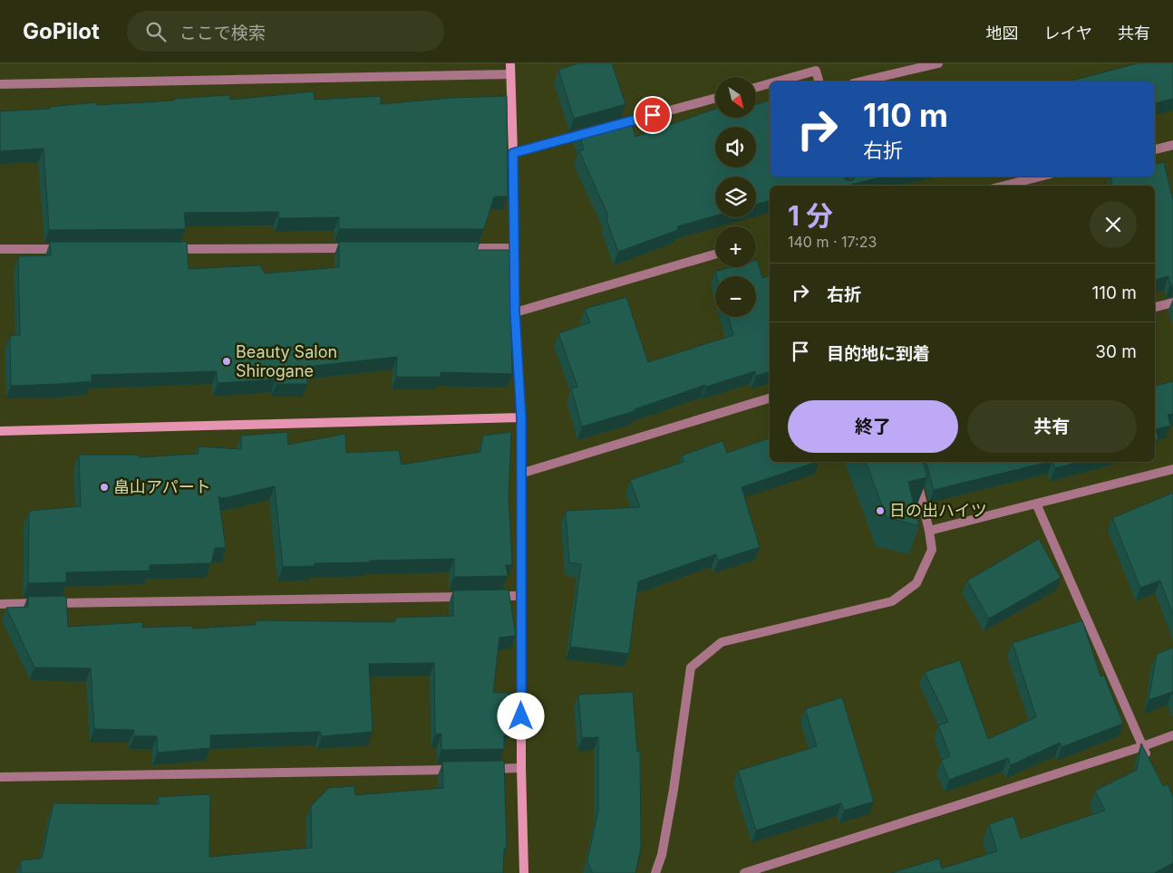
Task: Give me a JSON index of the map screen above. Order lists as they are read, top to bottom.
{
  "places": ["Beauty Salon Shirogane", "畠山アパート", "日の出ハイツ"],
  "north": "bottom right",
  "page": {
    "header": "GoPilot",
    "search": "ここで検索",
    "nav": ["地図", "レイヤ", "共有"],
    "map_buttons": ["+", "−"],
    "turn": ["110 m", "右折"],
    "heading": ["1 分", "140 m · 17:23"],
    "list": [
      {
        "name": "右折",
        "value": "110 m"
      },
      {
        "name": "目的地に到着",
        "value": "30 m"
      }
    ],
    "buttons": ["終了", "共有"]
  }
}
